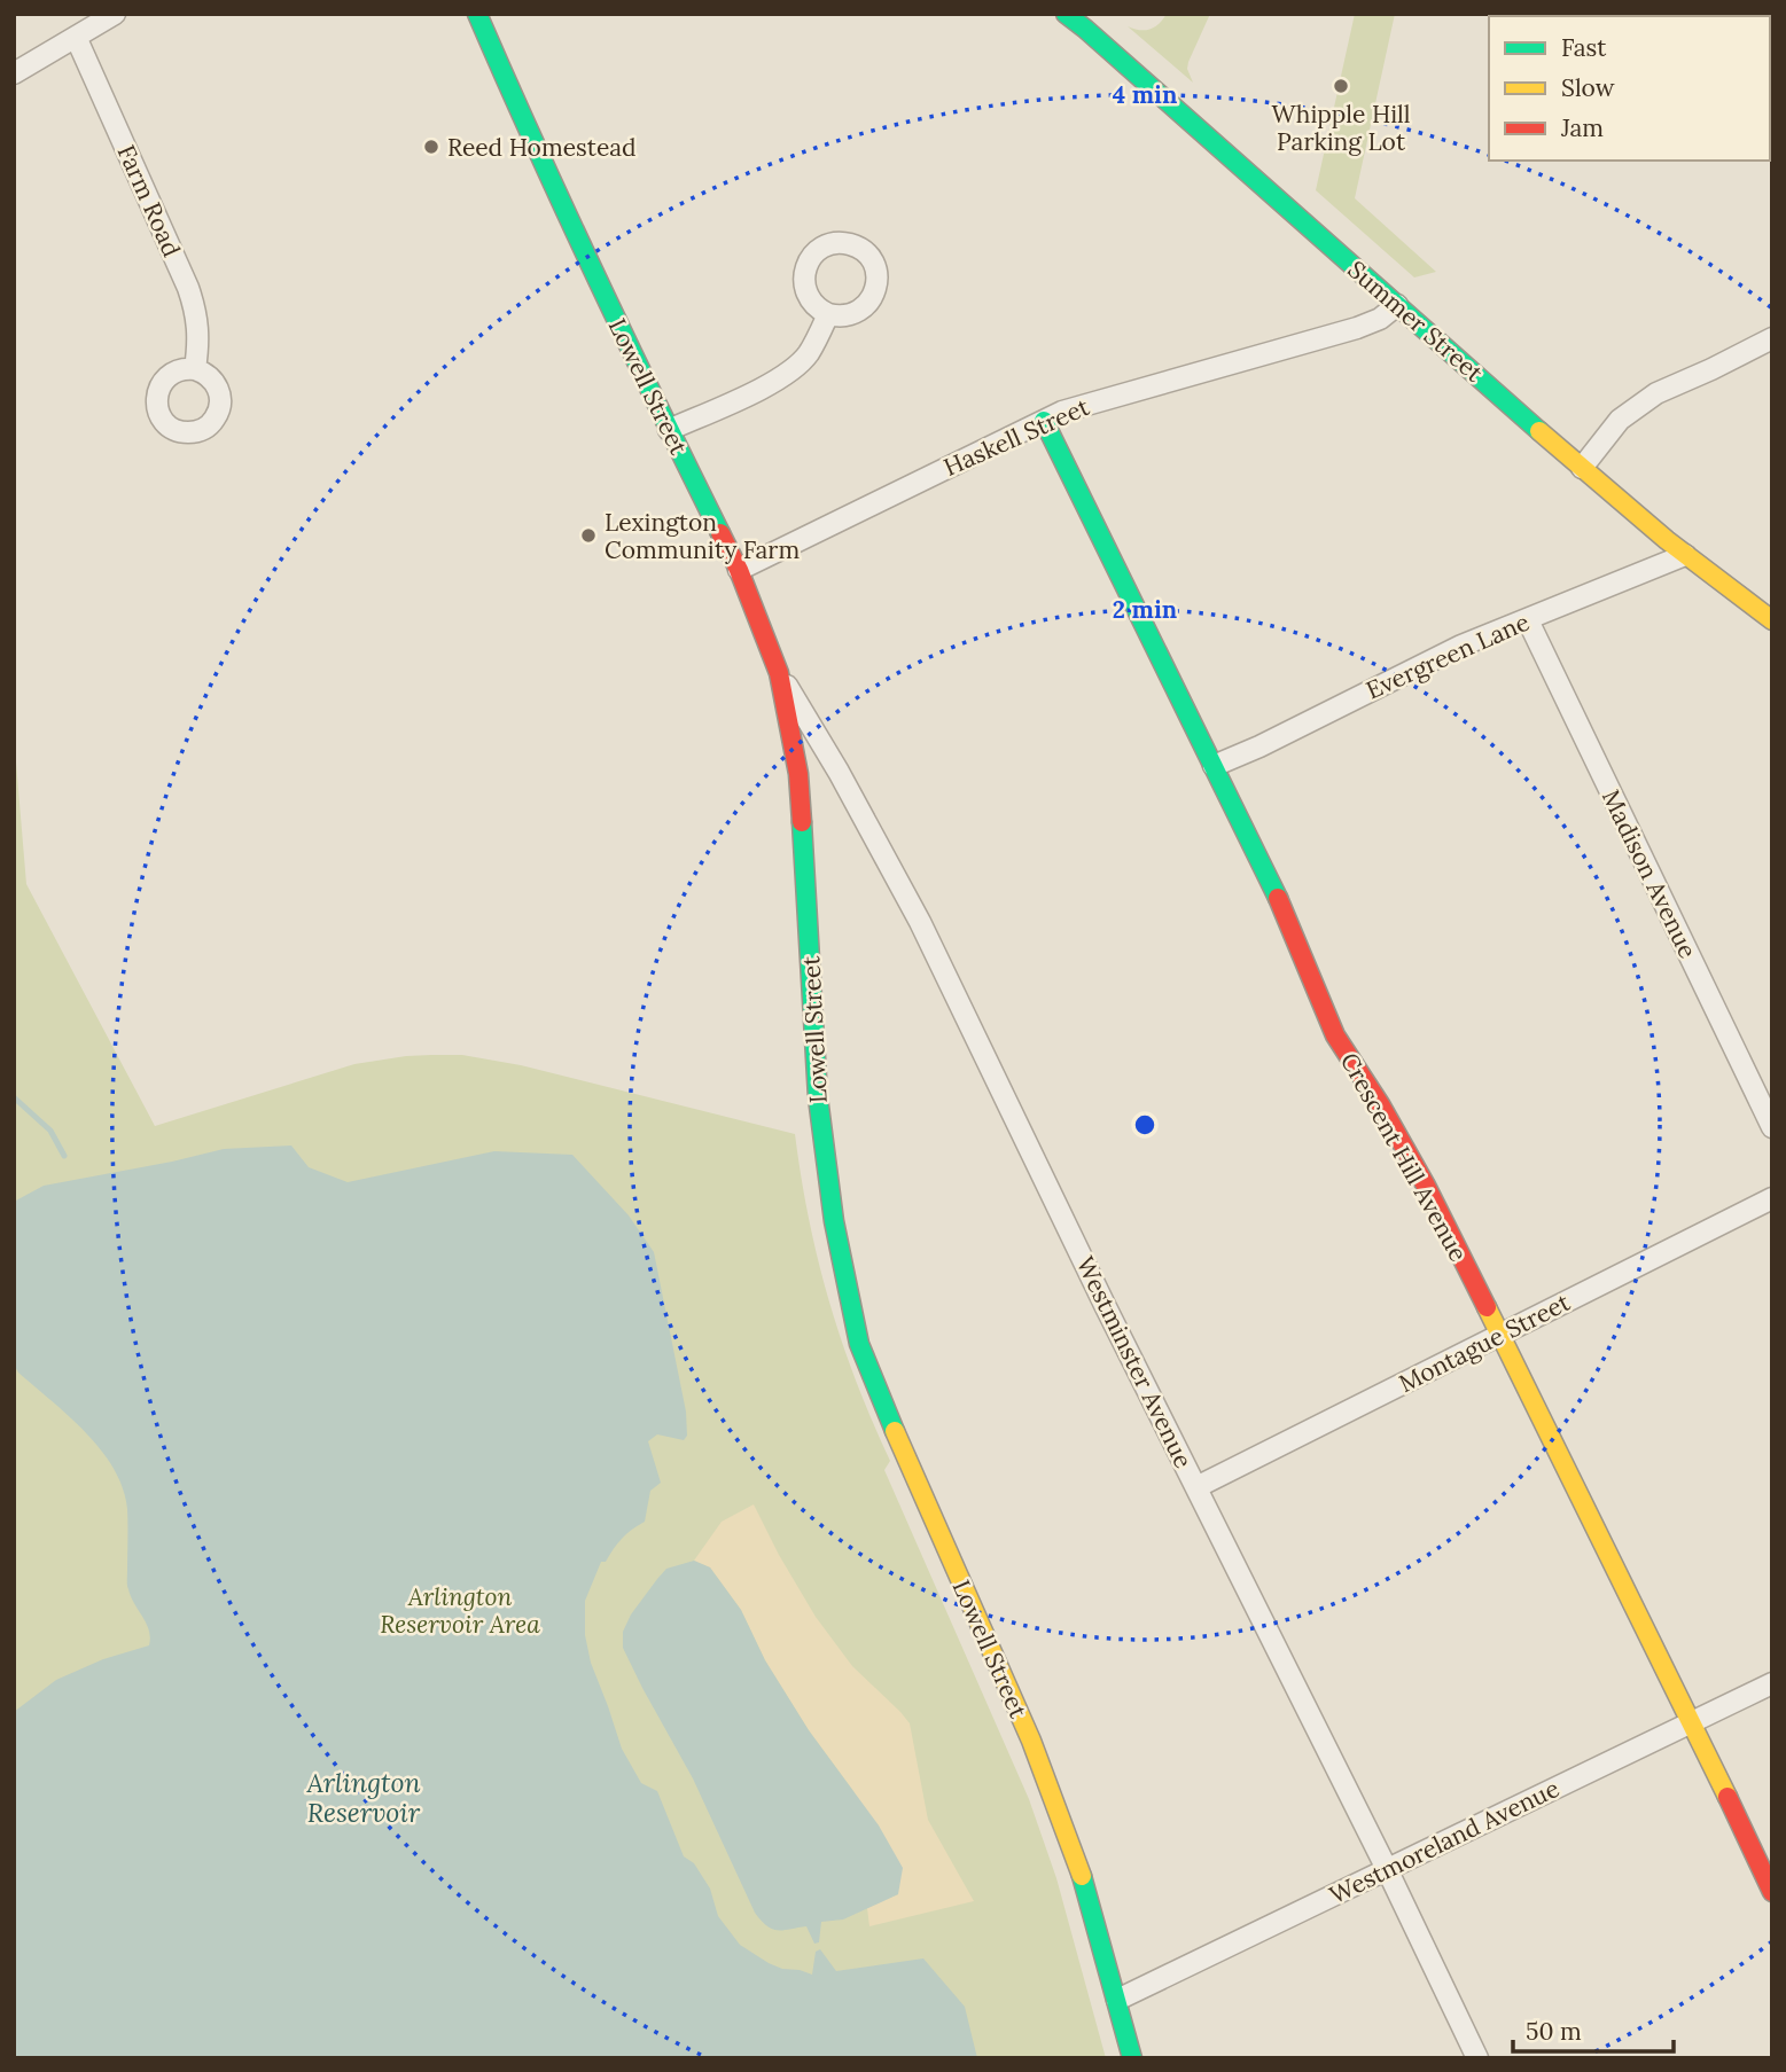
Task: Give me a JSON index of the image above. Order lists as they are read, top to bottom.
{
  "streets": {
    "main road": ["Summer Street", "Lowell Street", "Crescent Hill Avenue"],
    "street": [
      "Farm Road",
      "Haskell Street",
      "Evergreen Lane",
      "Madison Avenue",
      "Montague Street",
      "Westminster Avenue",
      "Westmoreland Avenue"
    ]
  },
  "crossings": [
    ["Summer Street", "Haskell Street"],
    ["Summer Street", "Evergreen Lane"],
    ["Lowell Street", "Haskell Street"],
    ["Lowell Street", "Westminster Avenue"],
    ["Lowell Street", "Westmoreland Avenue"],
    ["Haskell Street", "Crescent Hill Avenue"],
    ["Evergreen Lane", "Madison Avenue"],
    ["Evergreen Lane", "Crescent Hill Avenue"],
    ["Crescent Hill Avenue", "Montague Street"],
    ["Crescent Hill Avenue", "Westmoreland Avenue"],
    ["Montague Street", "Westminster Avenue"],
    ["Westminster Avenue", "Westmoreland Avenue"]
  ],
  "water": ["Arlington Reservoir"],
  "parks": ["Arlington Reservoir Area"],
  "places": ["Whipple Hill Parking Lot", "Reed Homestead", "Lexington Community Farm"],
  "legend": ["Fast", "Slow", "Jam"],
  "scale_bar": "50 m",
  "rings": ["4 min", "2 min"]
}
